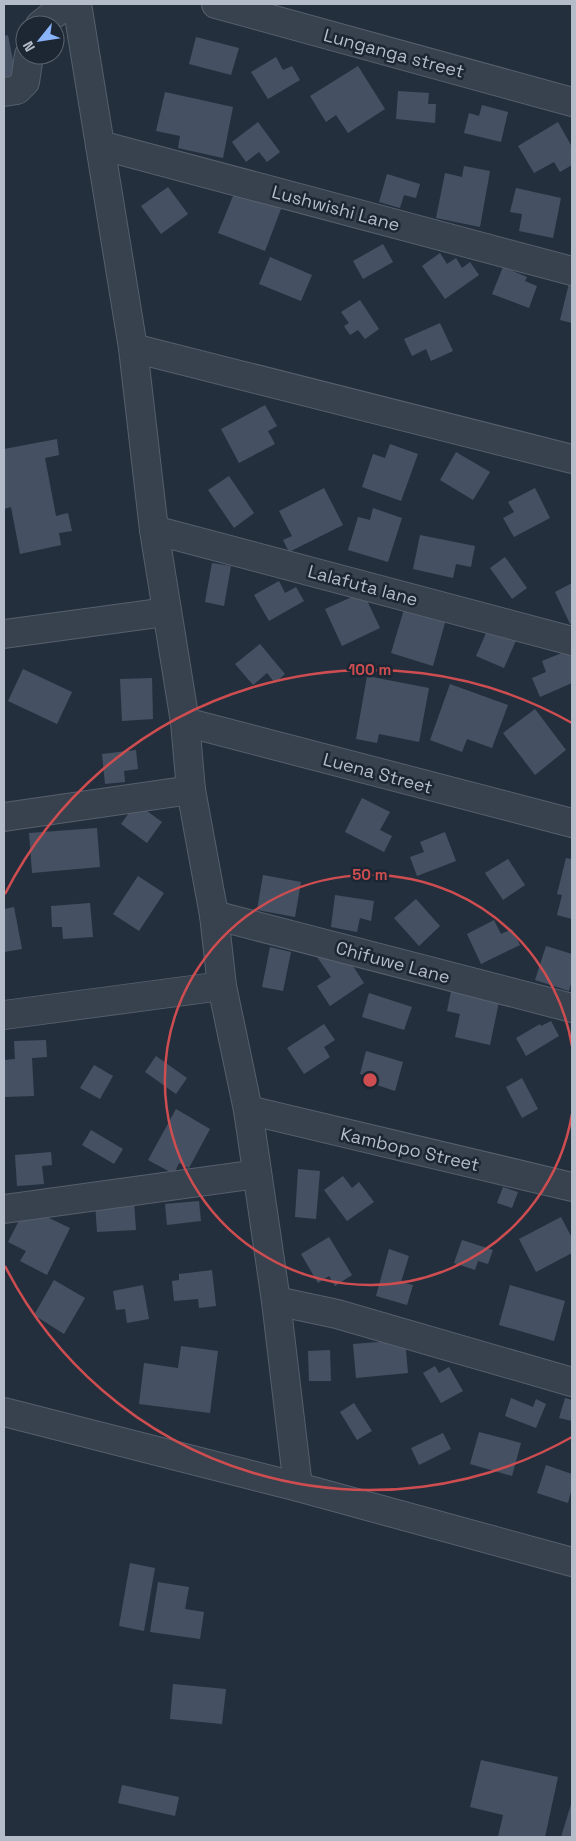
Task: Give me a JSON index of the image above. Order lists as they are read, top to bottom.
{
  "streets": {
    "street": [
      "Lunganga street",
      "Lushwishi Lane",
      "Lalafuta lane",
      "Luena Street",
      "Chifuwe Lane",
      "Kambopo Street"
    ]
  },
  "north": "bottom left",
  "rings": ["100 m", "50 m"]
}
